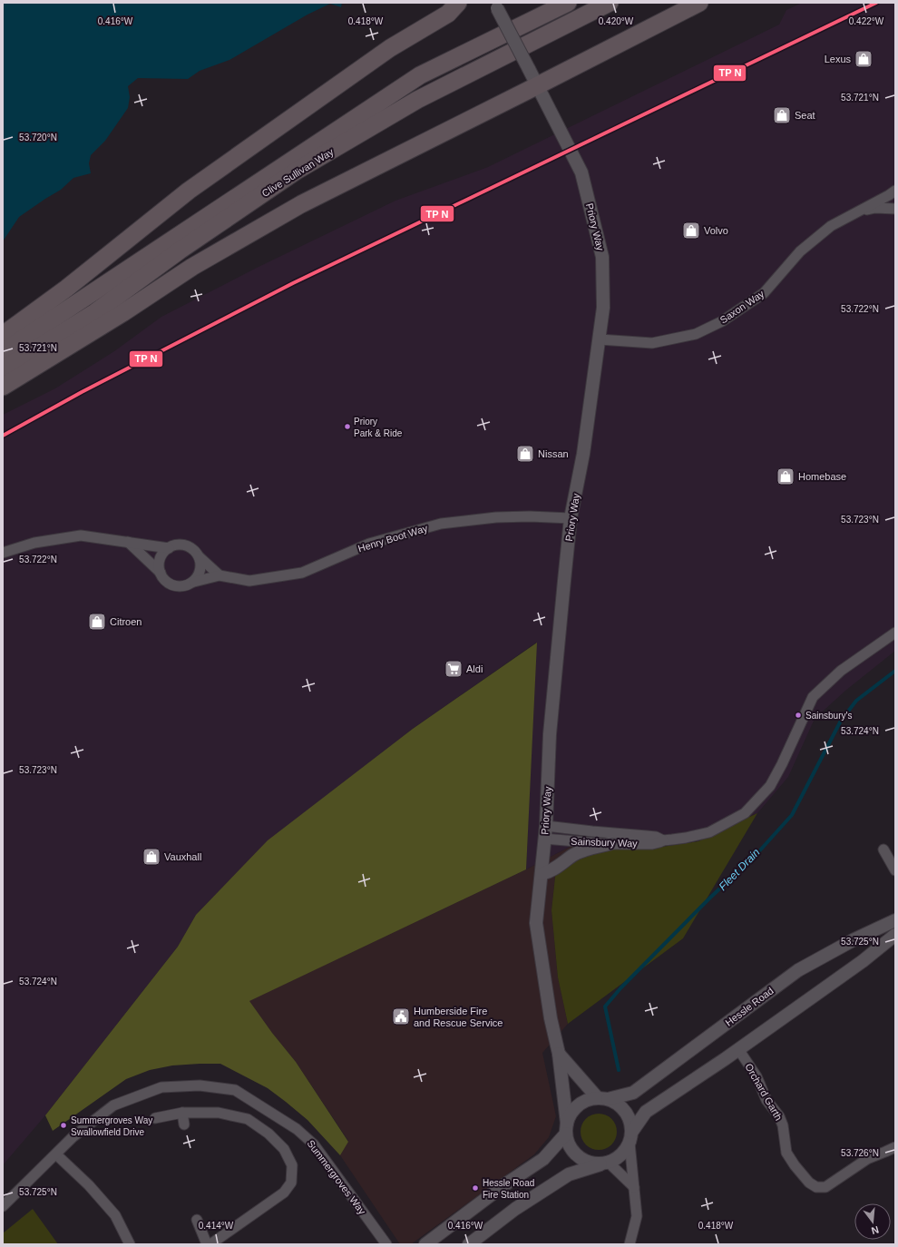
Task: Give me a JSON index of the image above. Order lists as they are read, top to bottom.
{
  "streets": {
    "highway": ["Clive Sullivan Way"],
    "street": [
      "Priory Way",
      "Saxon Way",
      "Henry Boot Way",
      "Sainsbury Way",
      "Hessle Road",
      "Orchard Garth",
      "Summergroves Way"
    ]
  },
  "crossings": [
    ["Priory Way", "Saxon Way"],
    ["Priory Way", "Henry Boot Way"],
    ["Priory Way", "Sainsbury Way"],
    ["Priory Way", "Hessle Road"]
  ],
  "water": ["Fleet Drain"],
  "places": {
    "shop": [
      "Lexus",
      "Seat",
      "Volvo",
      "Nissan",
      "Homebase",
      "Citroen",
      "Vauxhall"
    ],
    "other": [
      "Priory Park & Ride",
      "Sainsbury's",
      "Summergroves Way Swallowfield Drive",
      "Hessle Road Fire Station"
    ],
    "supermarket": ["Aldi"],
    "public building": ["Humberside Fire and Rescue Service"]
  },
  "north": "bottom",
  "coordinates": [
    "0.416°W",
    "0.418°W",
    "0.420°W",
    "0.422°W",
    "53.721°N",
    "53.720°N",
    "53.722°N",
    "53.723°N",
    "53.724°N",
    "53.725°N",
    "53.726°N",
    "0.414°W"
  ]
}
